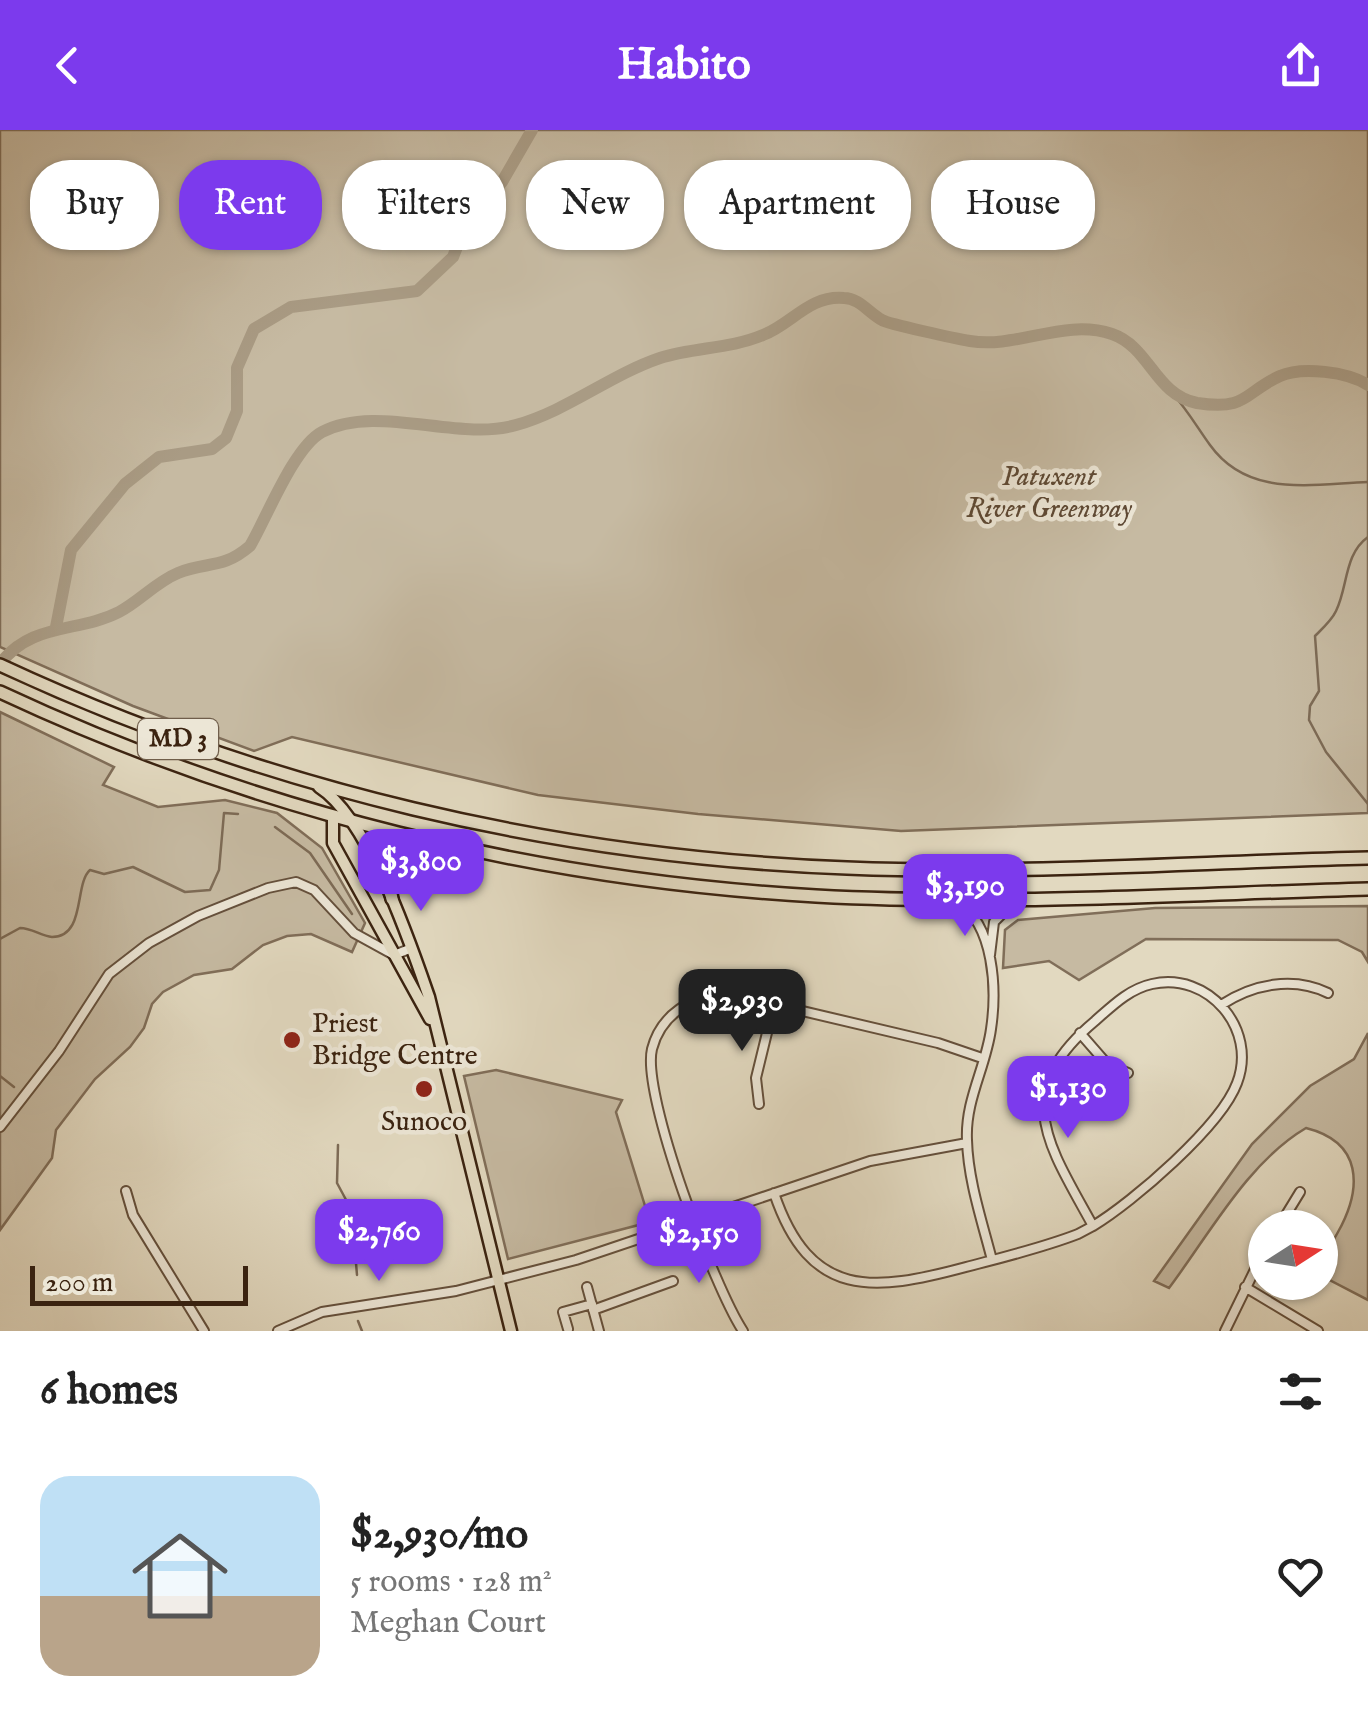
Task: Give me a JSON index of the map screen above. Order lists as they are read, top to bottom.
{
  "streets": {
    "highway": ["MD 3"]
  },
  "parks": ["Patuxent River Greenway"],
  "places": ["Priest Bridge Centre", "Sunoco"],
  "scale_bar": "200 m",
  "north": "right",
  "page": {
    "header": "Habito",
    "chip": [
      "Buy",
      "Rent",
      "Filters",
      "New",
      "Apartment",
      "House"
    ],
    "price": [
      "$3,800",
      "$3,190",
      "$2,930",
      "$1,130",
      "$2,760",
      "$2,150"
    ],
    "scale": "200 m",
    "heading": "6 homes",
    "list": [
      {
        "name": "$2,930/mo",
        "note": "5 rooms · 128 m² · Meghan Court"
      }
    ]
  }
}
